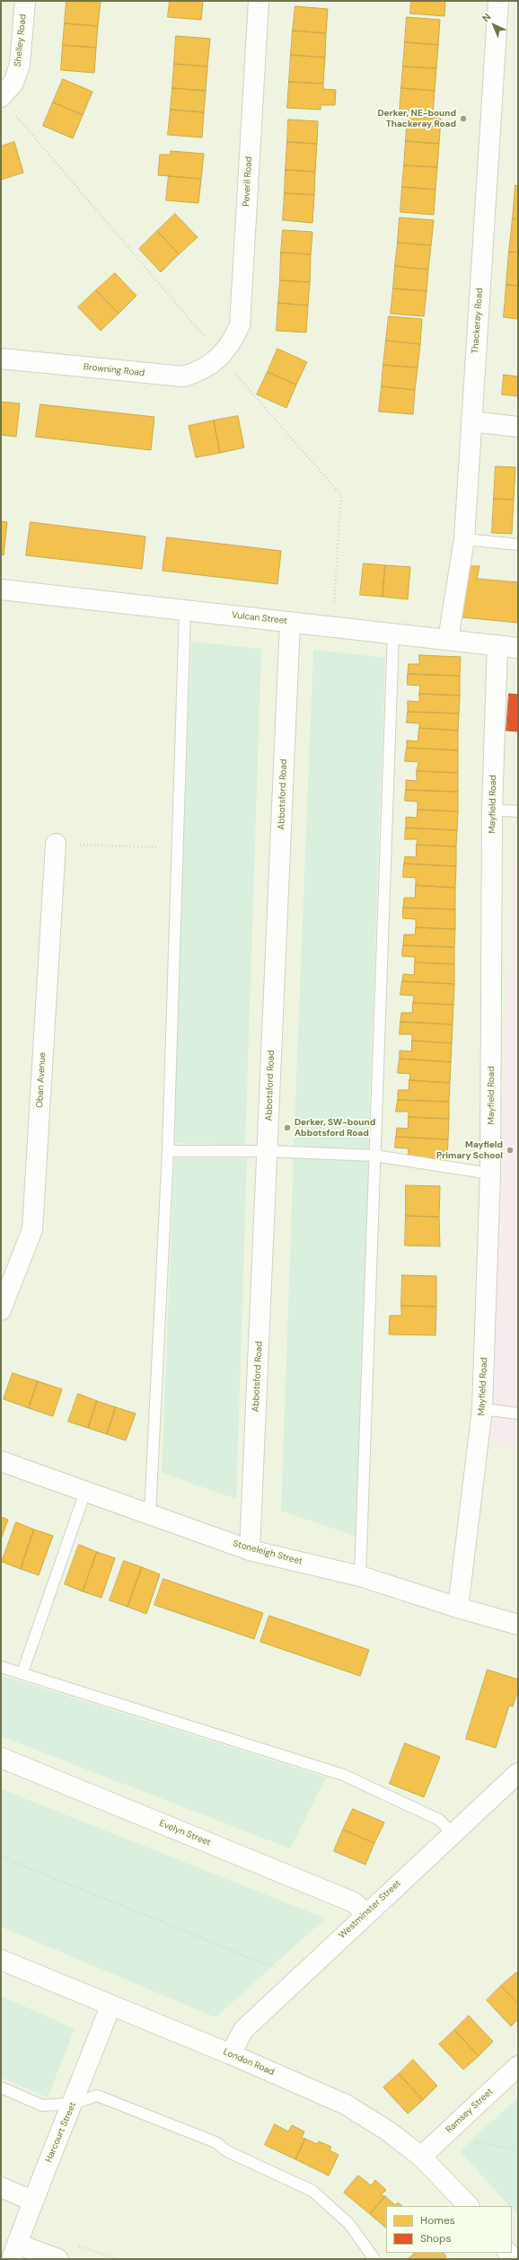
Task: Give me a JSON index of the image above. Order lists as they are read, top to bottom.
{
  "streets": {
    "street": [
      "Shelley Road",
      "Peveril Road",
      "Thackeray Road",
      "Browning Road",
      "Vulcan Street",
      "Abbotsford Road",
      "Mayfield Road",
      "Oban Avenue",
      "Stoneleigh Street",
      "Evelyn Street",
      "Westminster Street",
      "London Road",
      "Ramsey Street",
      "Harcourt Street"
    ]
  },
  "crossings": [
    ["Peveril Road", "Browning Road"],
    ["Thackeray Road", "Vulcan Street"],
    ["Vulcan Street", "Abbotsford Road"],
    ["Vulcan Street", "Mayfield Road"],
    ["Abbotsford Road", "Stoneleigh Street"],
    ["Mayfield Road", "Stoneleigh Street"],
    ["Evelyn Street", "Westminster Street"],
    ["Westminster Street", "London Road"],
    ["London Road", "Ramsey Street"],
    ["London Road", "Harcourt Street"]
  ],
  "places": ["Derker, NE-bound Thackeray Road", "Derker, SW-bound Abbotsford Road", "Mayfield Primary School"],
  "legend": ["Homes", "Shops"],
  "north": "top left"
}
